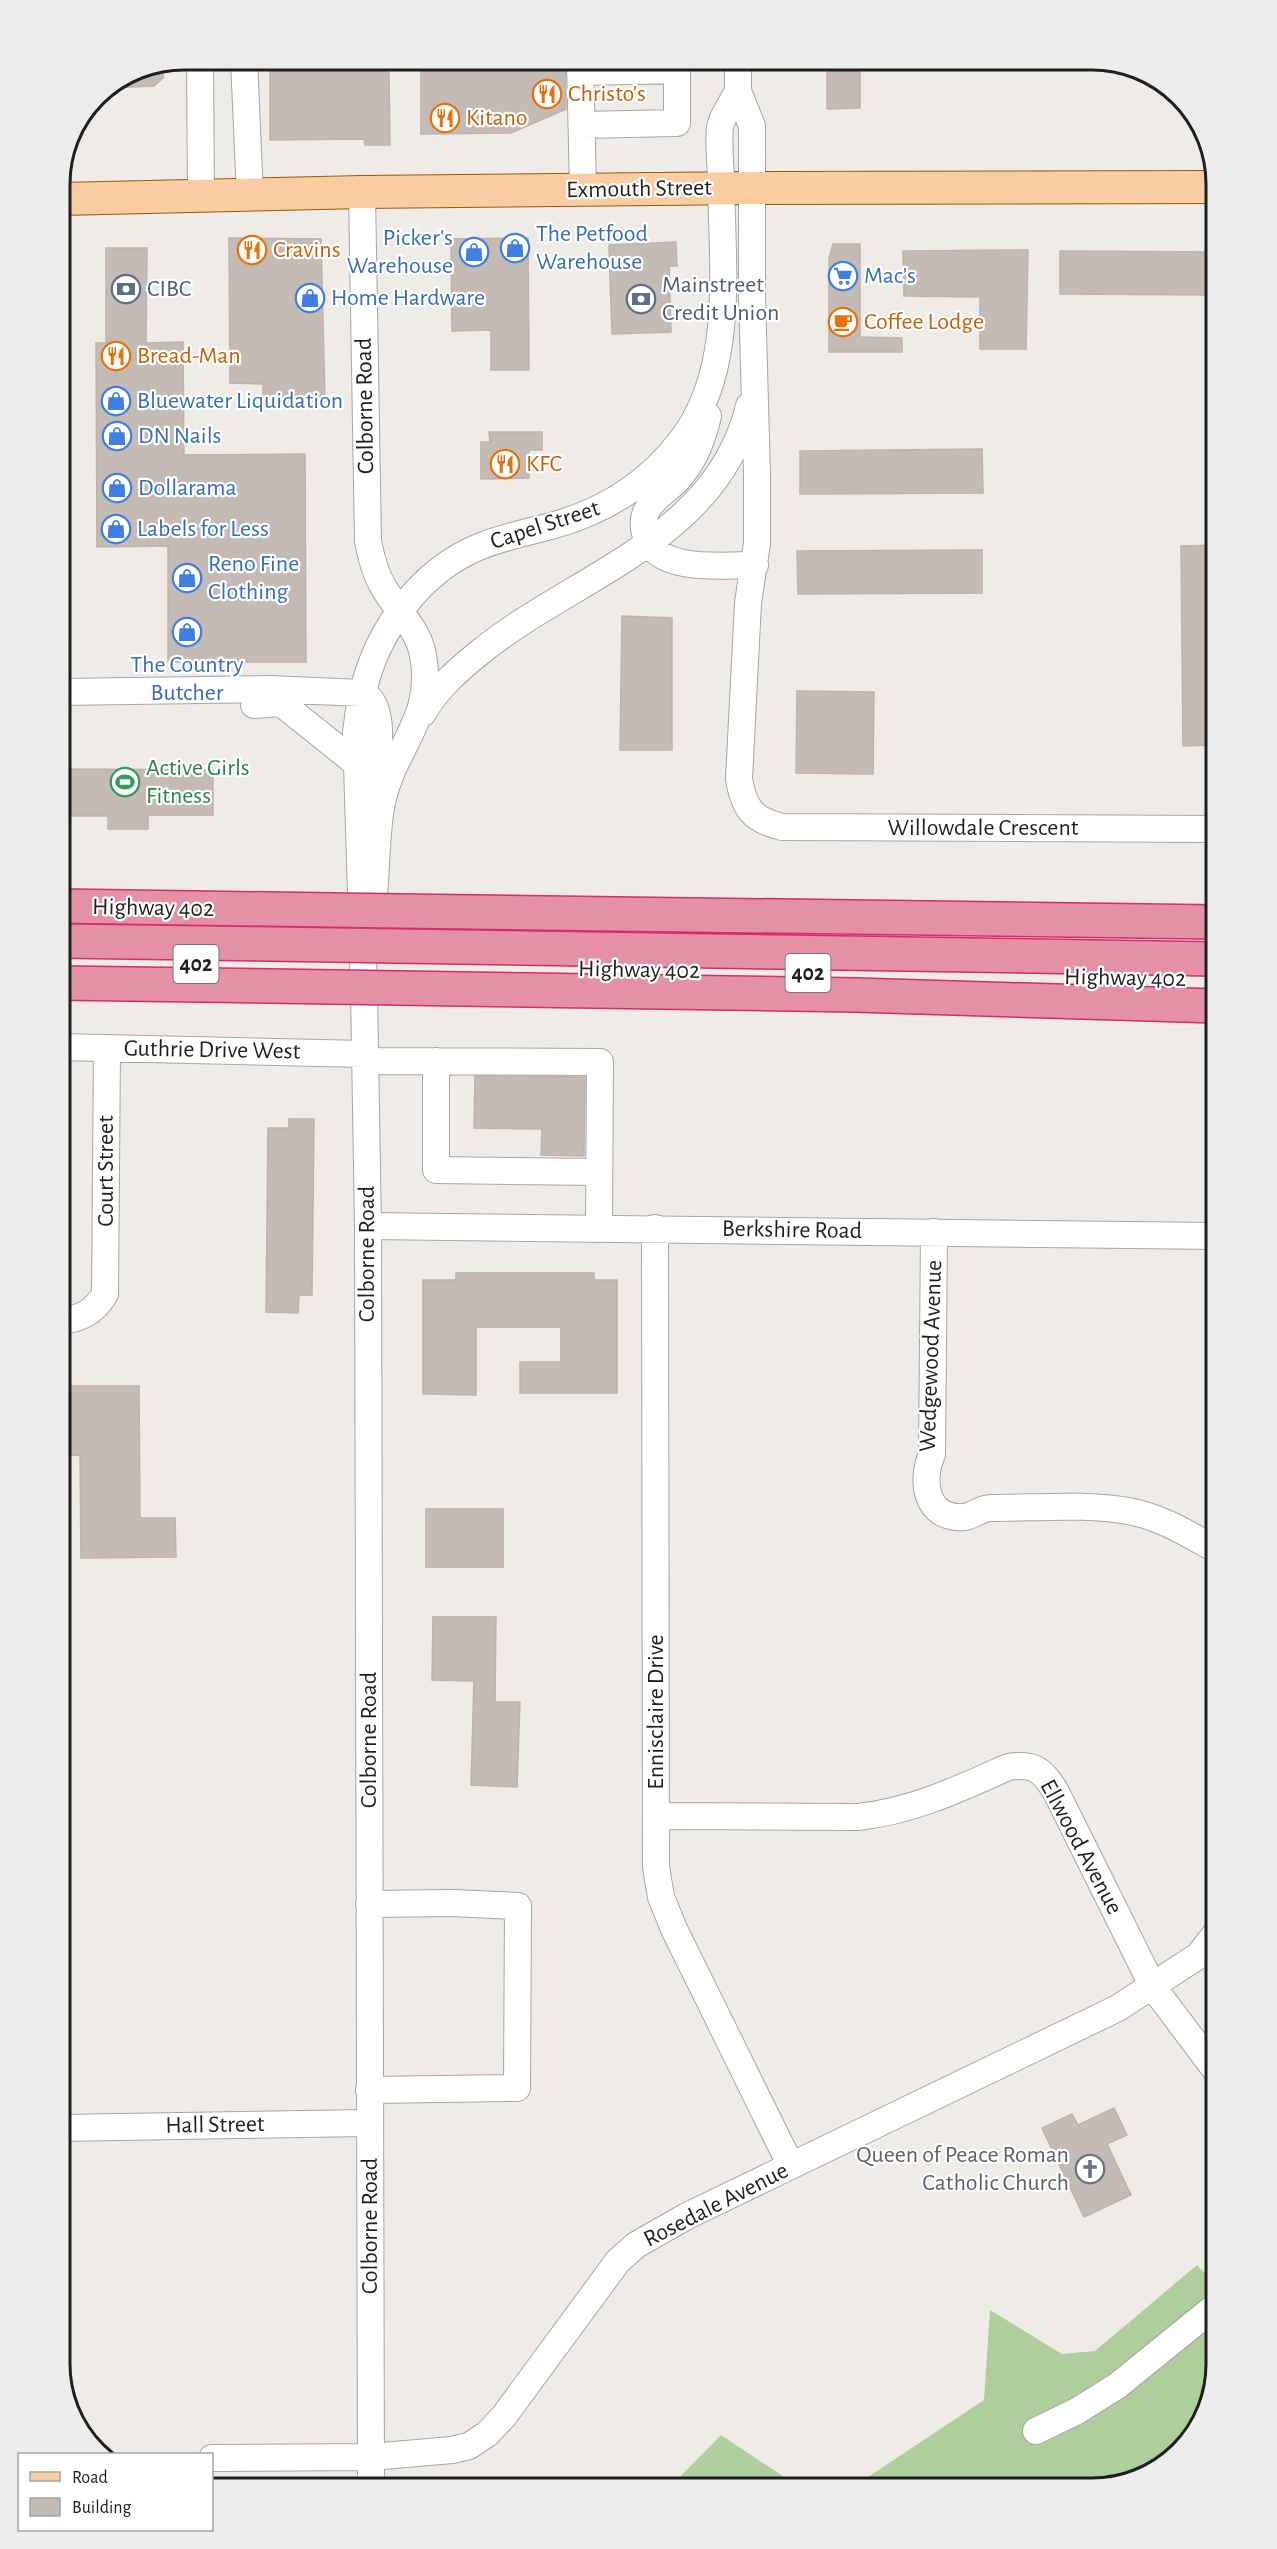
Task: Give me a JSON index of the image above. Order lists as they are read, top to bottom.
{
  "streets": {
    "highway": ["Highway 402", "402"],
    "main road": ["Exmouth Street"],
    "street": [
      "Colborne Road",
      "Capel Street",
      "Willowdale Crescent",
      "Guthrie Drive West",
      "Court Street",
      "Berkshire Road",
      "Wedgewood Avenue",
      "Ennisclaire Drive",
      "Ellwood Avenue",
      "Hall Street",
      "Rosedale Avenue"
    ]
  },
  "crossings": [
    ["Exmouth Street", "Colborne Road"],
    ["Exmouth Street", "Capel Street"],
    ["Colborne Road", "Capel Street"],
    ["Colborne Road", "Highway 402"],
    ["Colborne Road", "Guthrie Drive West"],
    ["Colborne Road", "Berkshire Road"],
    ["Colborne Road", "Hall Street"],
    ["Colborne Road", "Rosedale Avenue"],
    ["Capel Street", "Willowdale Crescent"],
    ["Guthrie Drive West", "Court Street"],
    ["Berkshire Road", "Wedgewood Avenue"],
    ["Berkshire Road", "Ennisclaire Drive"],
    ["Ennisclaire Drive", "Ellwood Avenue"],
    ["Ennisclaire Drive", "Rosedale Avenue"],
    ["Ellwood Avenue", "Rosedale Avenue"]
  ],
  "places": {
    "restaurant": [
      "Christo's",
      "Kitano",
      "Cravins",
      "Bread-Man",
      "KFC"
    ],
    "shop": [
      "The Petfood Warehouse",
      "Picker's Warehouse",
      "Home Hardware",
      "Bluewater Liquidation",
      "DN Nails",
      "Dollarama",
      "Labels for Less",
      "Reno Fine Clothing",
      "The Country Butcher"
    ],
    "supermarket": ["Mac's"],
    "bank": ["CIBC", "Mainstreet Credit Union"],
    "cafe": ["Coffee Lodge"],
    "sports": ["Active Girls Fitness"],
    "church": ["Queen of Peace Roman Catholic Church"]
  },
  "legend": ["Road", "Building"]
}
